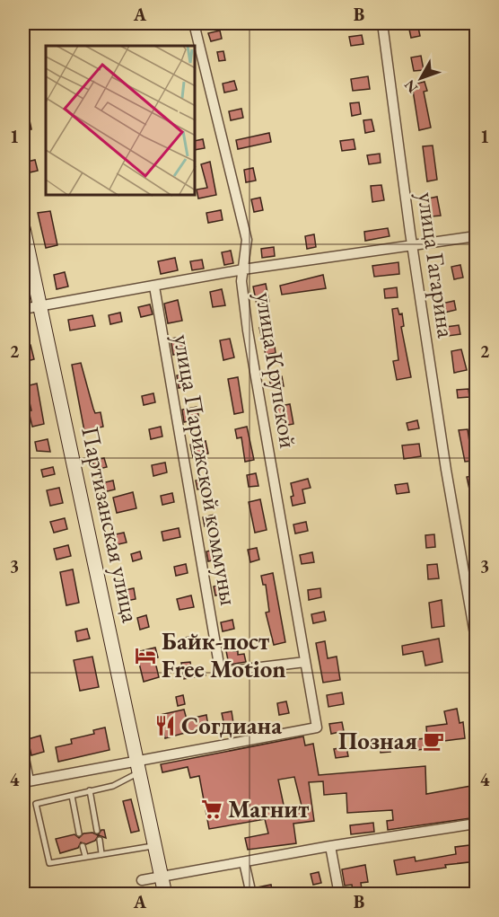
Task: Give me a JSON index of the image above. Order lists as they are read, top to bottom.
{
  "streets": {
    "main road": ["Партизанская улица"],
    "street": ["улица Гагарина", "улица Крупской", "улица Парижской коммуны"]
  },
  "crossings": [
    ["улица Крупской", "улица Парижской коммуны"],
    ["улица Крупской", "Партизанская улица"]
  ],
  "places": {
    "hotel": ["Байк-пост Free Motion"],
    "restaurant": ["Согдиана"],
    "cafe": ["Позная"],
    "supermarket": ["Магнит"]
  },
  "north": "bottom left",
  "grid": {
    "columns": ["A", "B"],
    "rows": [
      "1",
      "2",
      "3",
      "4"
    ]
  }
}
